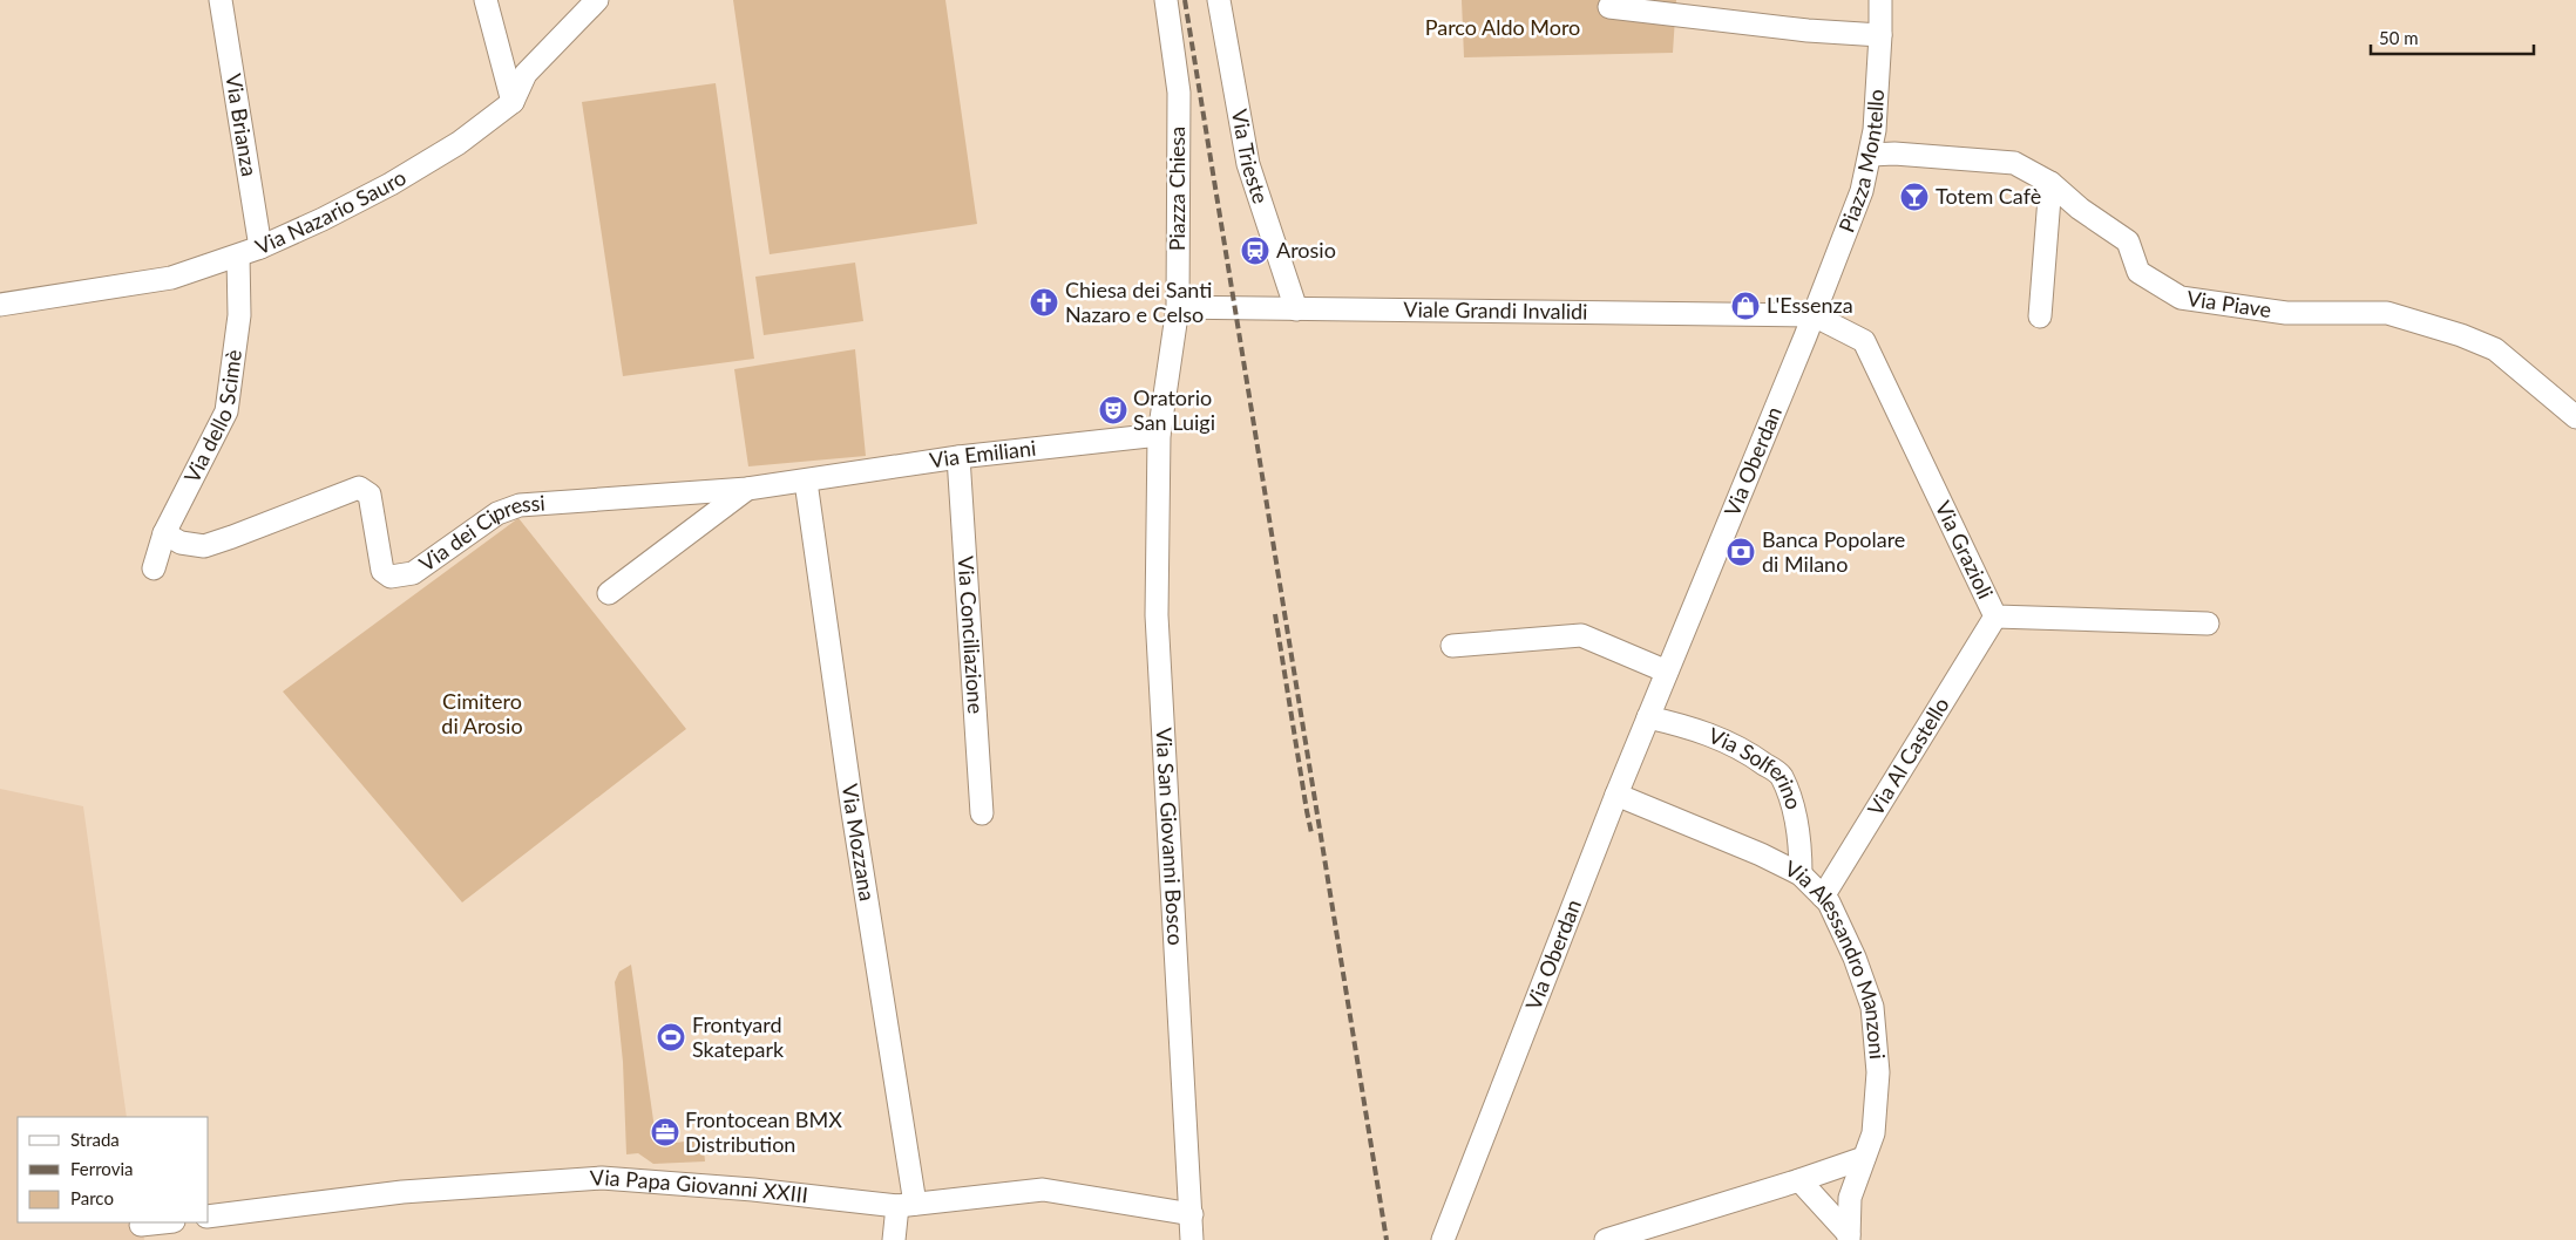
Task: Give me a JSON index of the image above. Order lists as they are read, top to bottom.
{
  "streets": {
    "street": [
      "Via Brianza",
      "Via Trieste",
      "Piazza Montello",
      "Piazza Chiesa",
      "Via Nazario Sauro",
      "Via Piave",
      "Viale Grandi Invalidi",
      "Via dello Scimè",
      "Via Emiliani",
      "Via Oberdan",
      "Via dei Cipressi",
      "Via Grazioli",
      "Via Conciliazione",
      "Via Al Castello",
      "Via Solferino",
      "Via San Giovanni Bosco",
      "Via Mozzana",
      "Via Alessandro Manzoni",
      "Via Papa Giovanni XXIII"
    ]
  },
  "crossings": [
    ["Via Brianza", "Via Nazario Sauro"],
    ["Via Trieste", "Viale Grandi Invalidi"],
    ["Piazza Montello", "Via Piave"],
    ["Piazza Montello", "Viale Grandi Invalidi"],
    ["Piazza Montello", "Via Oberdan"],
    ["Piazza Montello", "Via Grazioli"],
    ["Piazza Chiesa", "Viale Grandi Invalidi"],
    ["Piazza Chiesa", "Via Emiliani"],
    ["Piazza Chiesa", "Via San Giovanni Bosco"],
    ["Via Nazario Sauro", "Via dello Scimè"],
    ["Viale Grandi Invalidi", "Via Oberdan"],
    ["Viale Grandi Invalidi", "Via Grazioli"],
    ["Via dello Scimè", "Via dei Cipressi"],
    ["Via Emiliani", "Via dei Cipressi"],
    ["Via Emiliani", "Via Conciliazione"],
    ["Via Emiliani", "Via San Giovanni Bosco"],
    ["Via Emiliani", "Via Mozzana"],
    ["Via Oberdan", "Via Grazioli"],
    ["Via Oberdan", "Via Solferino"],
    ["Via Oberdan", "Via Alessandro Manzoni"],
    ["Via dei Cipressi", "Via Mozzana"],
    ["Via Grazioli", "Via Al Castello"],
    ["Via Al Castello", "Via Alessandro Manzoni"],
    ["Via Solferino", "Via Alessandro Manzoni"],
    ["Via San Giovanni Bosco", "Via Papa Giovanni XXIII"],
    ["Via Mozzana", "Via Papa Giovanni XXIII"]
  ],
  "parks": ["Parco Aldo Moro", "Cimitero di Arosio"],
  "places": {
    "bar": ["Totem Cafè"],
    "station": ["Arosio"],
    "church": ["Chiesa dei Santi Nazaro e Celso"],
    "shop": ["L'Essenza"],
    "theatre": ["Oratorio San Luigi"],
    "bank": ["Banca Popolare di Milano"],
    "sports": ["Frontyard Skatepark"],
    "office": ["Frontocean BMX Distribution"]
  },
  "legend": ["Strada", "Ferrovia", "Parco"],
  "scale_bar": "50 m"
}
